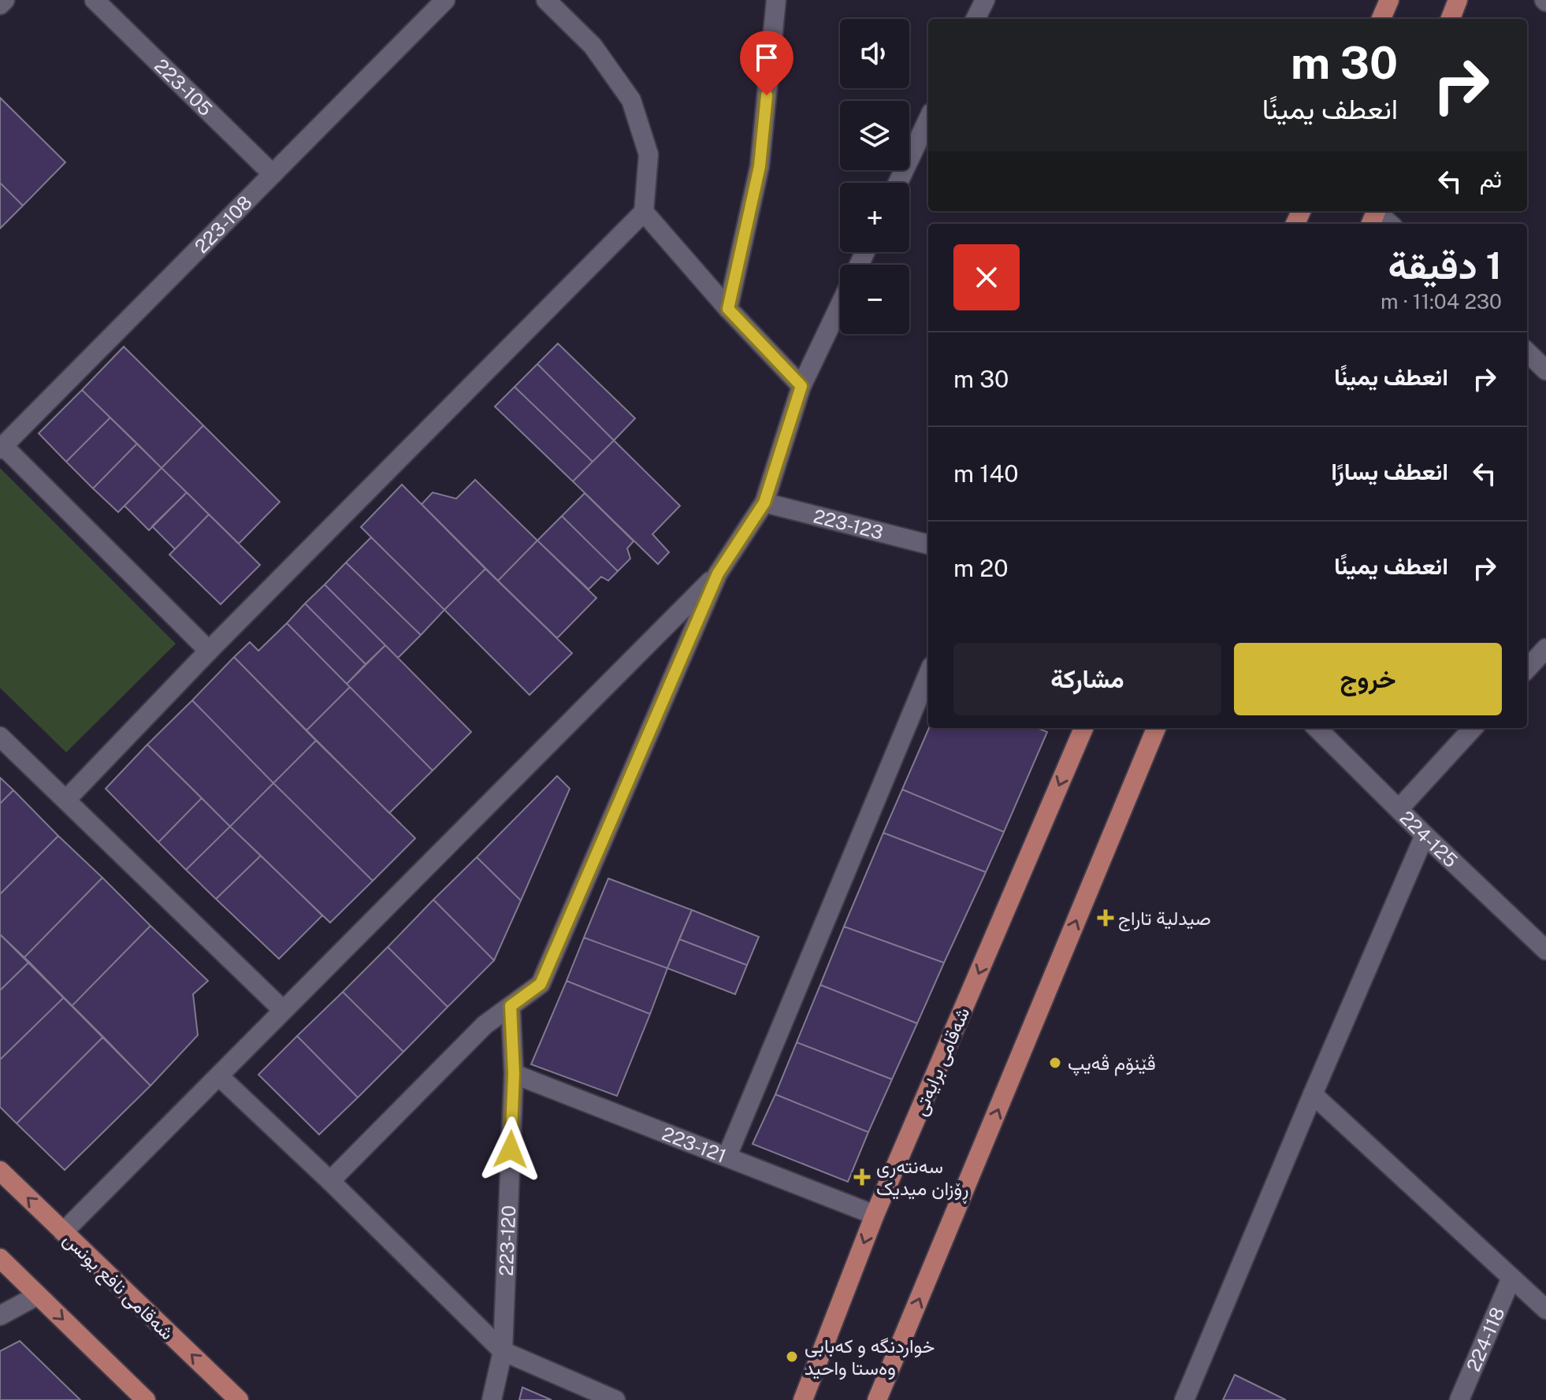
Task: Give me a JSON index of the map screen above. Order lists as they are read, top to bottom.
{
  "streets": {
    "main road": ["شەقامی برایەتی", "شەقامی نافع یونس"],
    "street": [
      "223-105",
      "223-108",
      "223-123",
      "224-125",
      "223-121",
      "223-120",
      "224-118"
    ]
  },
  "crossings": [
    ["223-105", "223-108"],
    ["شەقامی برایەتی", "223-121"],
    ["223-121", "223-120"]
  ],
  "places": {
    "health": ["صيدلية تاراج", "سەنتەری ڕۆزان میدیک"],
    "other": ["ڤێنۆم ڤەیپ", "خواردنگە و کەبابی وەستا واحید"]
  },
  "page": {
    "map_buttons": ["+", "−"],
    "turn": ["30 m", "انعطف يمينًا"],
    "then": "ثم",
    "heading": ["1 دقيقة", "230 m · 11:04"],
    "list": [
      {
        "name": "انعطف يمينًا",
        "value": "30 m"
      },
      {
        "name": "انعطف يسارًا",
        "value": "140 m"
      },
      {
        "name": "انعطف يمينًا",
        "value": "20 m"
      }
    ],
    "buttons": ["خروج", "مشاركة"]
  }
}
